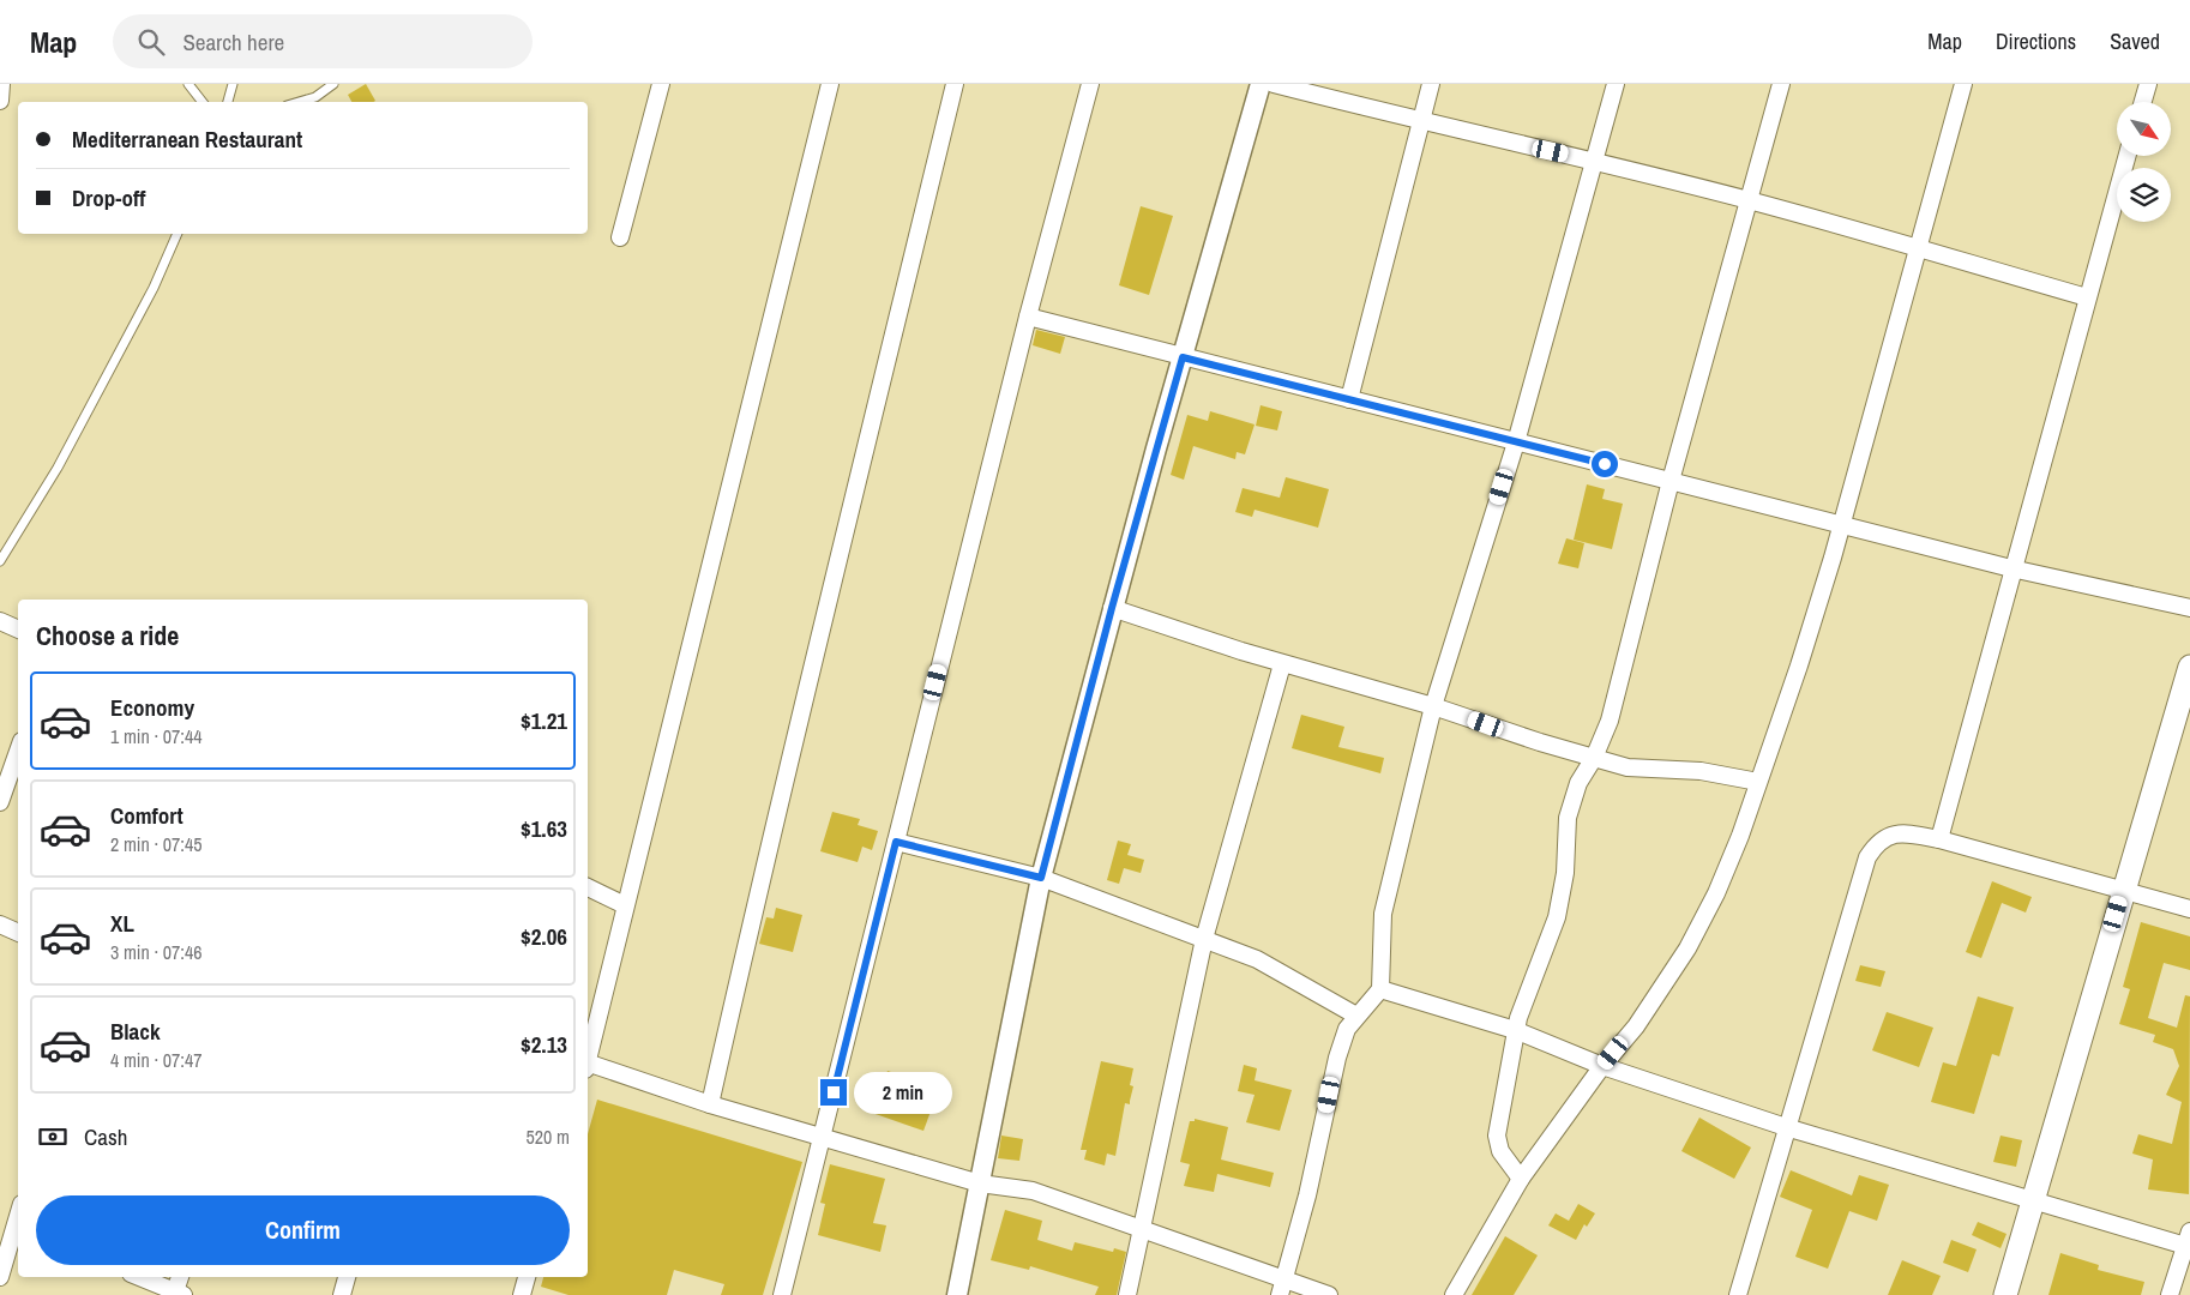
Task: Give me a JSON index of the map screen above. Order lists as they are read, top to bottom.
{
  "north": "bottom right",
  "page": {
    "header": "Map",
    "search": "Search here",
    "nav": ["Map", "Directions", "Saved"],
    "banner": ["Mediterranean Restaurant", "Drop-off"],
    "heading": "Choose a ride",
    "list": [
      {
        "name": "Economy",
        "note": "1 min · 07:44",
        "value": "$1.21"
      },
      {
        "name": "Comfort",
        "note": "2 min · 07:45",
        "value": "$1.63"
      },
      {
        "name": "XL",
        "note": "3 min · 07:46",
        "value": "$2.06"
      },
      {
        "name": "Black",
        "note": "4 min · 07:47",
        "value": "$2.13"
      }
    ],
    "bubble": "2 min",
    "pay": ["Cash", "520 m"],
    "buttons": "Confirm"
  }
}
